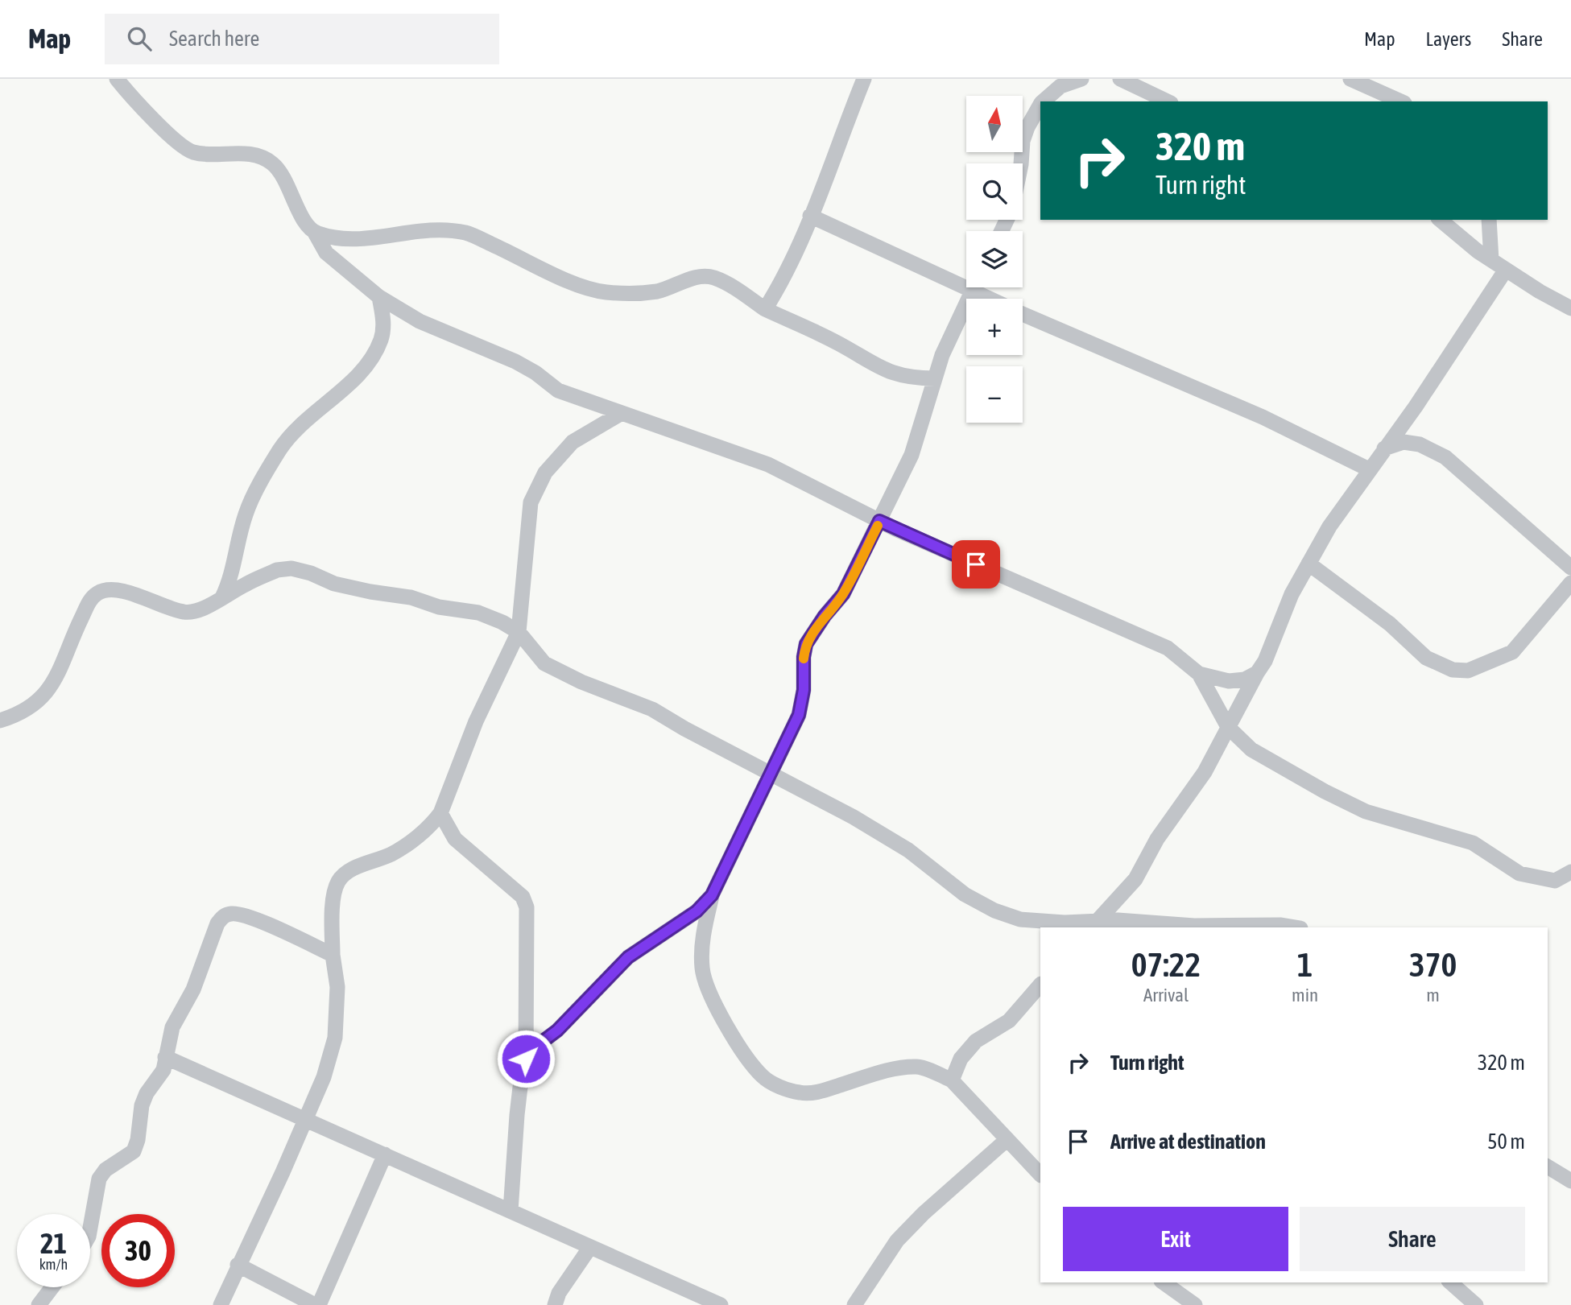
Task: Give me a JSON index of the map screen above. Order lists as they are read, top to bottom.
{
  "north": "top",
  "page": {
    "header": "Map",
    "search": "Search here",
    "nav": ["Map", "Layers", "Share"],
    "map_buttons": ["+", "−"],
    "turn": ["320 m", "Turn right"],
    "eta": [
      "07:22",
      "Arrival",
      "1",
      "min",
      "370",
      "m"
    ],
    "list": [
      {
        "name": "Turn right",
        "value": "320 m"
      },
      {
        "name": "Arrive at destination",
        "value": "50 m"
      }
    ],
    "buttons": ["Exit", "Share"],
    "speed": "21 km/h",
    "limit": "30"
  }
}
